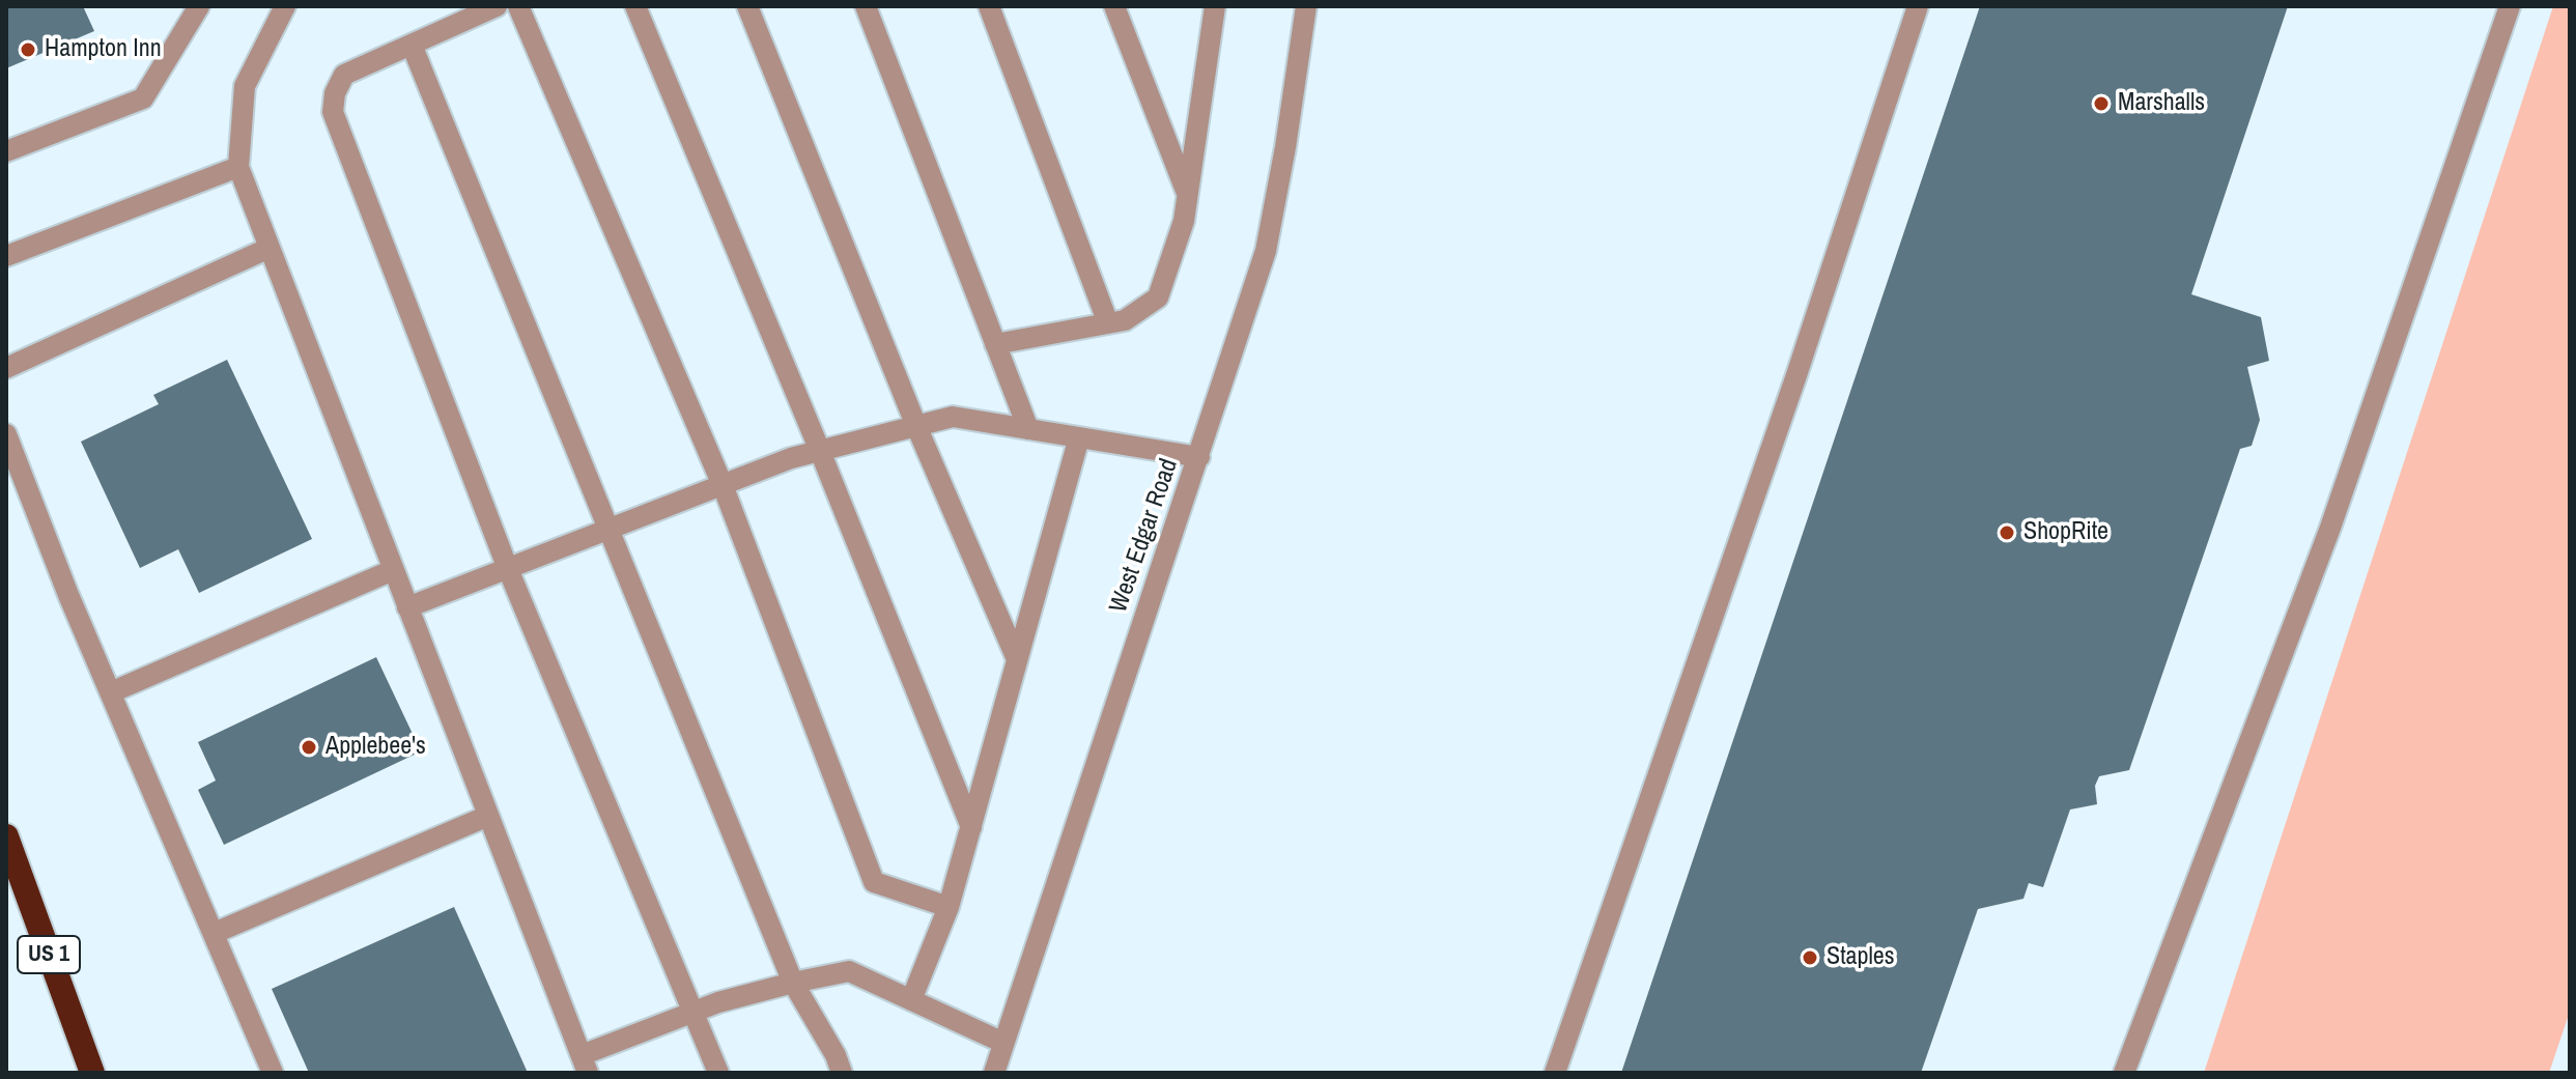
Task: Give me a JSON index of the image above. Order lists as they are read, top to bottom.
{
  "streets": {
    "highway": ["US 1"],
    "lane": ["West Edgar Road"]
  },
  "places": [
    "Hampton Inn",
    "Marshalls",
    "ShopRite",
    "Applebee's",
    "Staples"
  ]
}
